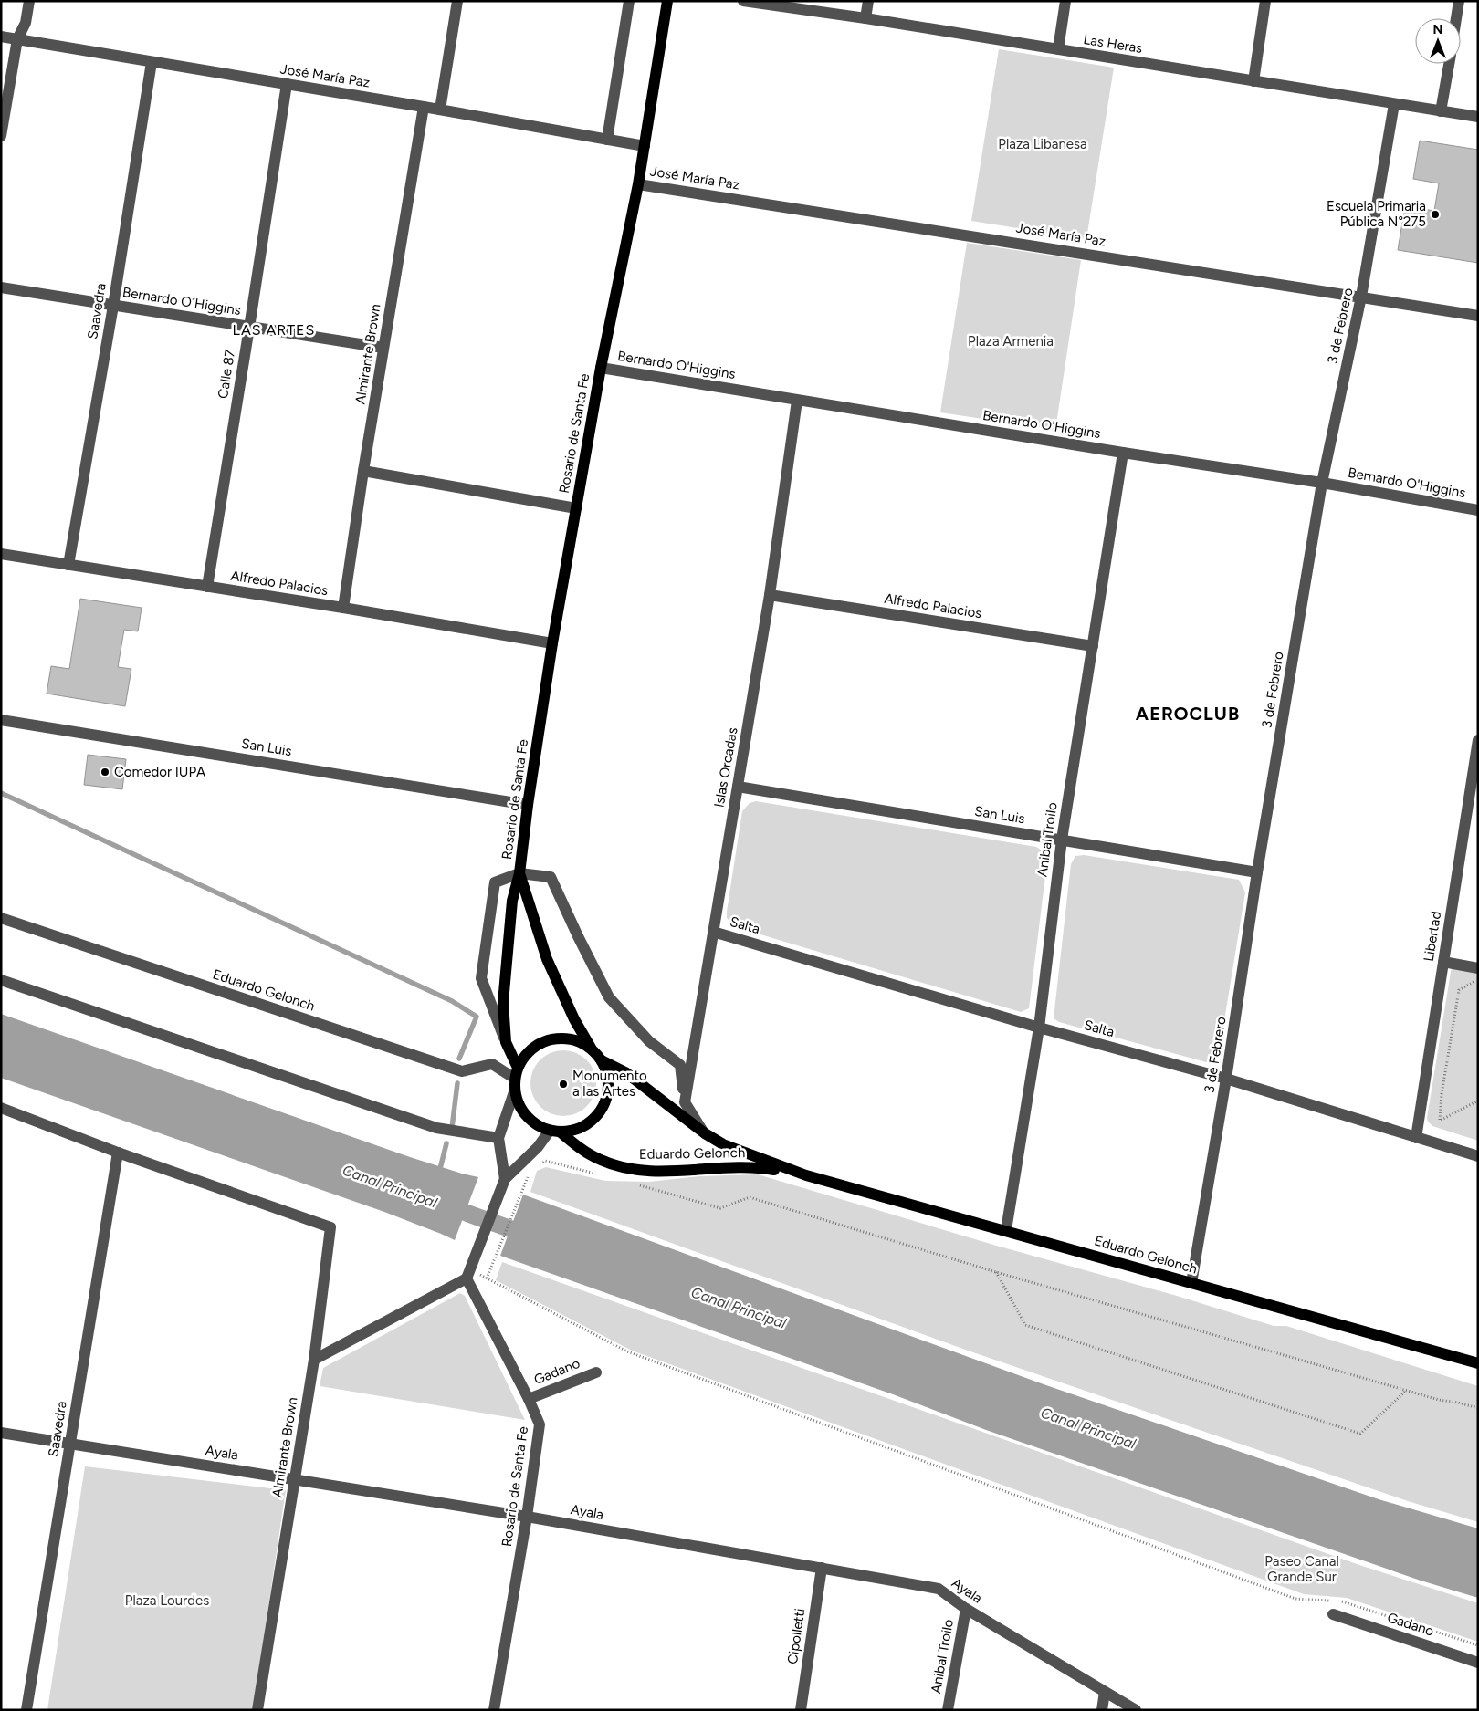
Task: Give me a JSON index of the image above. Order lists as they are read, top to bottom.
{
  "streets": {
    "main road": ["Rosario de Santa Fe", "Eduardo Gelonch"],
    "street": [
      "Las Heras",
      "José María Paz",
      "Bernardo O´Higgins",
      "Saavedra",
      "3 de Febrero",
      "Almirante Brown",
      "Bernardo O'Higgins",
      "Calle 87",
      "Alfredo Palacios",
      "San Luis",
      "Islas Orcadas",
      "Anibal Troilo",
      "Salta",
      "Libertad",
      "Gadano",
      "Ayala",
      "Cipolletti"
    ]
  },
  "crossings": [
    ["Las Heras", "3 de Febrero"],
    ["José María Paz", "Saavedra"],
    ["José María Paz", "3 de Febrero"],
    ["José María Paz", "Almirante Brown"],
    ["José María Paz", "Calle 87"],
    ["José María Paz", "Rosario de Santa Fe"],
    ["Bernardo O´Higgins", "Saavedra"],
    ["Bernardo O´Higgins", "Almirante Brown"],
    ["Bernardo O´Higgins", "Calle 87"],
    ["Saavedra", "Almirante Brown"],
    ["Saavedra", "Alfredo Palacios"],
    ["Saavedra", "Ayala"],
    ["3 de Febrero", "Bernardo O'Higgins"],
    ["3 de Febrero", "San Luis"],
    ["3 de Febrero", "Salta"],
    ["3 de Febrero", "Eduardo Gelonch"],
    ["Almirante Brown", "Alfredo Palacios"],
    ["Almirante Brown", "Ayala"],
    ["Bernardo O'Higgins", "Rosario de Santa Fe"],
    ["Bernardo O'Higgins", "Islas Orcadas"],
    ["Bernardo O'Higgins", "Anibal Troilo"],
    ["Calle 87", "Alfredo Palacios"],
    ["Rosario de Santa Fe", "Alfredo Palacios"],
    ["Rosario de Santa Fe", "San Luis"],
    ["Rosario de Santa Fe", "Eduardo Gelonch"],
    ["Rosario de Santa Fe", "Gadano"],
    ["Rosario de Santa Fe", "Ayala"],
    ["Alfredo Palacios", "Islas Orcadas"],
    ["Alfredo Palacios", "Anibal Troilo"],
    ["San Luis", "Islas Orcadas"],
    ["San Luis", "Anibal Troilo"],
    ["Islas Orcadas", "Salta"],
    ["Anibal Troilo", "Salta"],
    ["Anibal Troilo", "Eduardo Gelonch"],
    ["Anibal Troilo", "Ayala"],
    ["Salta", "Libertad"],
    ["Ayala", "Cipolletti"]
  ],
  "districts": ["LAS ARTES", "AEROCLUB"],
  "water": ["Canal Principal"],
  "parks": [
    "Plaza Libanesa",
    "Plaza Armenia",
    "Paseo Canal Grande Sur",
    "Plaza Lourdes"
  ],
  "places": ["Escuela Primaria Pública N°275", "Comedor IUPA", "Monumento a las Artes"],
  "north": "top"
}
